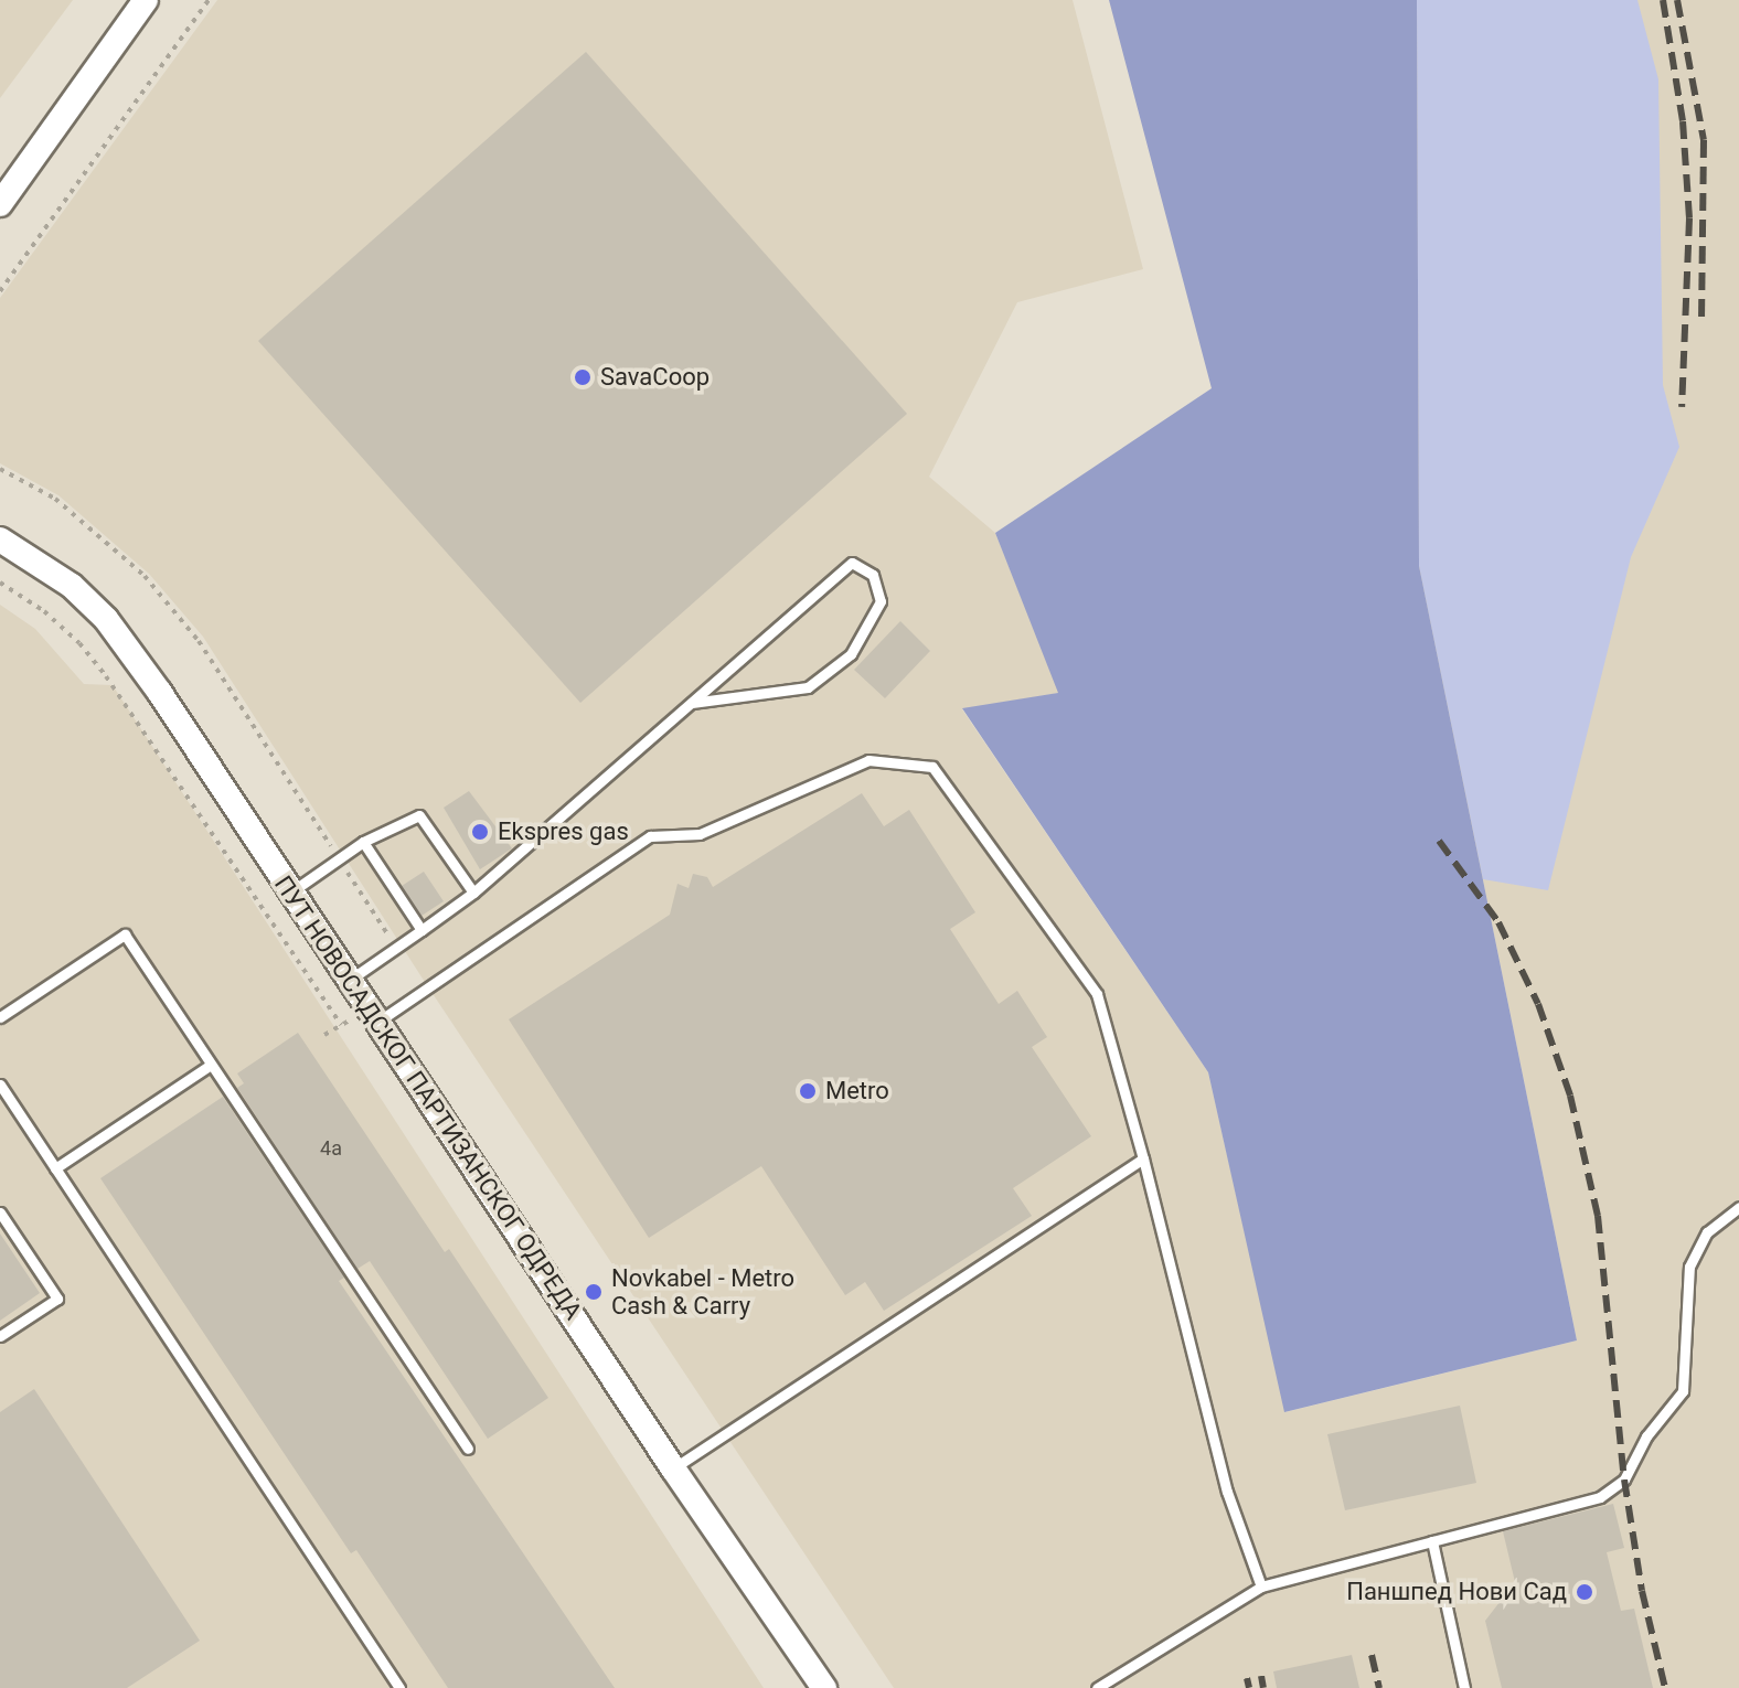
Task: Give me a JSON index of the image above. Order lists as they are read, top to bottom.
{
  "streets": {
    "street": ["ПУТ НОВОСАДСКОГ ПАРТИЗАНСКОГ ОДРЕДА"]
  },
  "places": [
    "SavaCoop",
    "Ekspres gas",
    "Metro",
    "Novkabel - Metro Cash & Carry",
    "Паншпед Нови Сад"
  ],
  "house_numbers": ["4a"]
}
